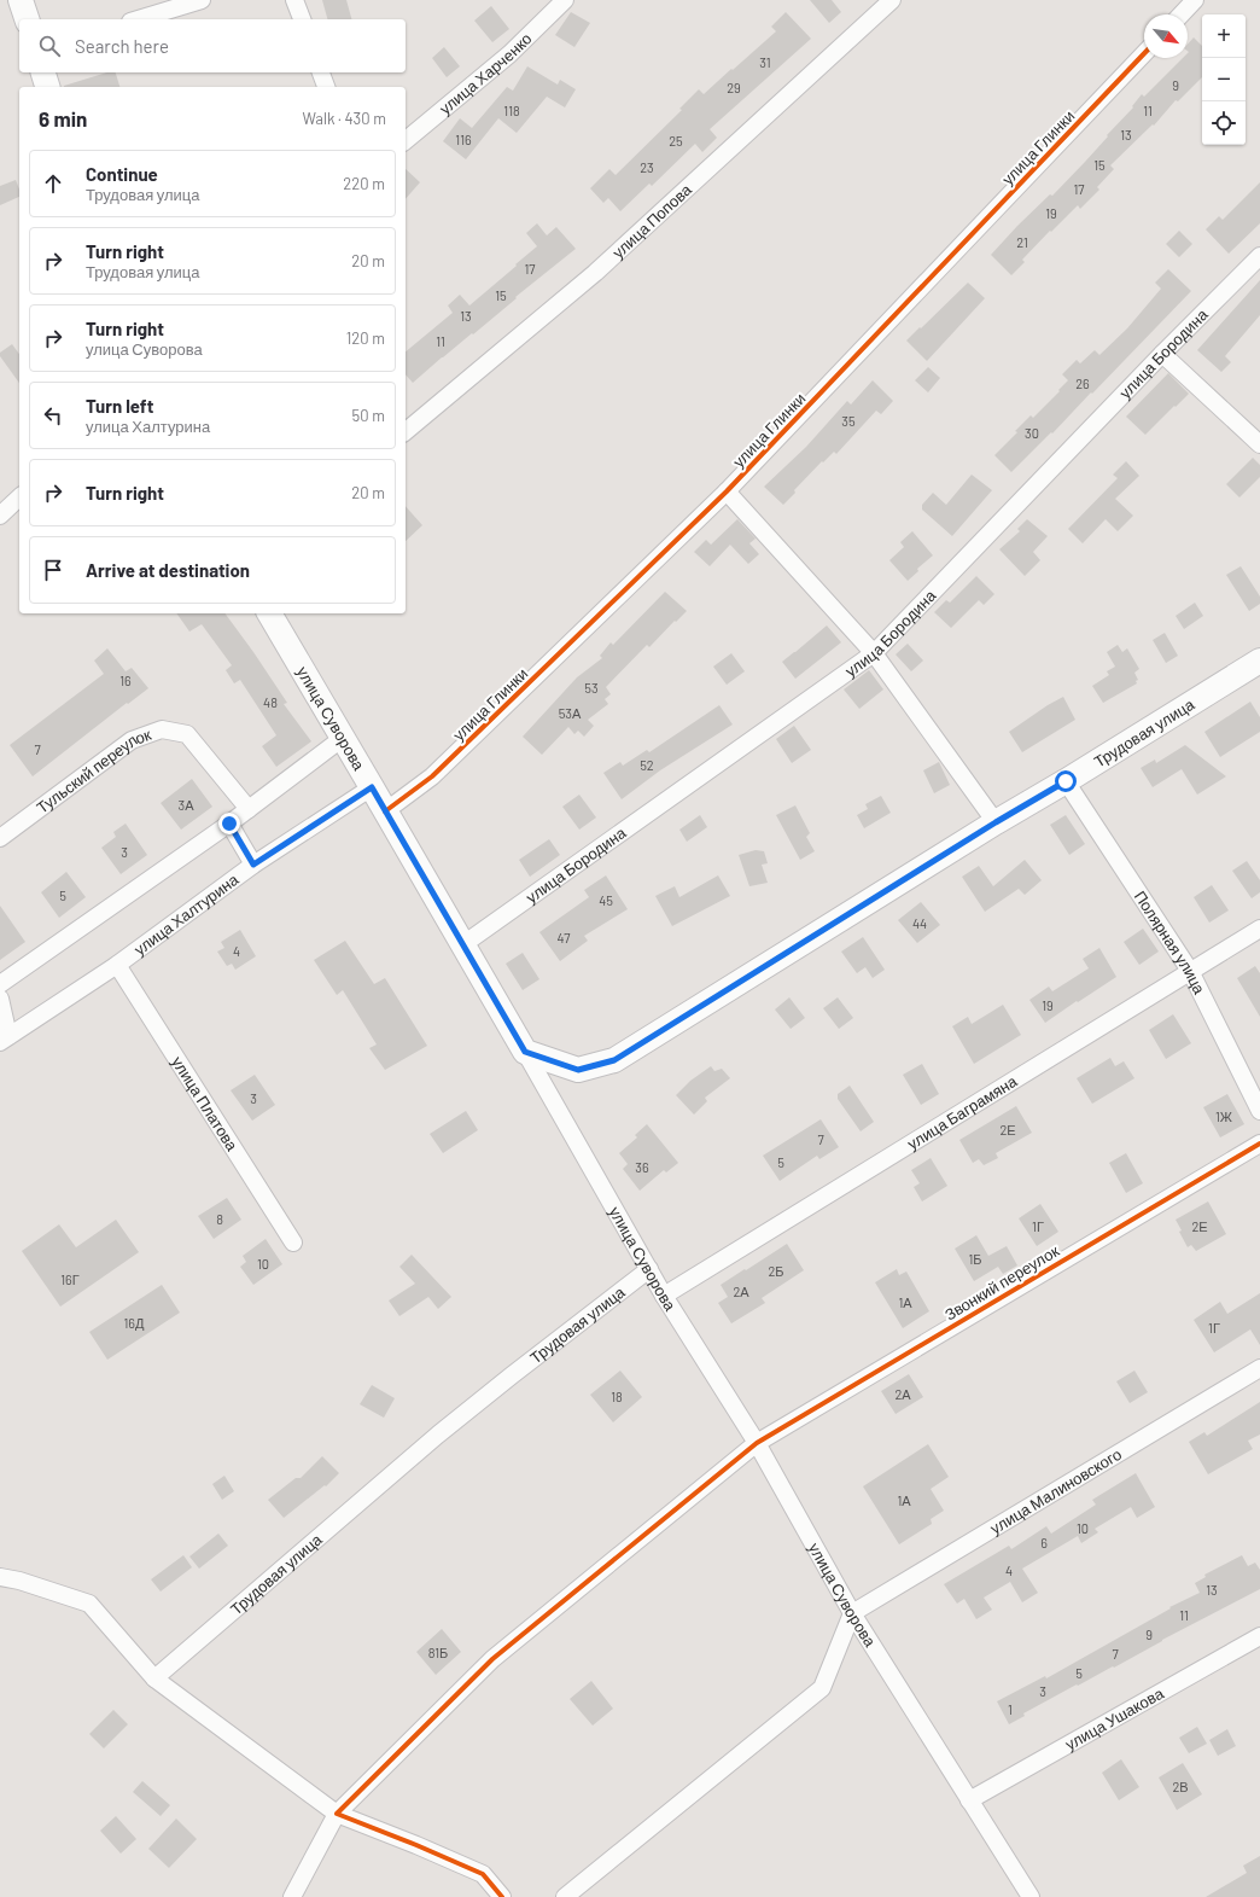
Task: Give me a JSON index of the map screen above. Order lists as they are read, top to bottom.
{
  "streets": {
    "main road": ["улица Суворова", "Трудовая улица"],
    "street": [
      "улица Харченко",
      "улица Глинки",
      "улица Попова",
      "улица Бородина",
      "Тульский переулок",
      "улица Халтурина",
      "Полярная улица",
      "улица Платова",
      "улица Баграмяна",
      "Звонкий переулок",
      "улица Малиновского",
      "улица Ушакова"
    ]
  },
  "crossings": [
    ["улица Глинки", "улица Суворова"],
    ["улица Бородина", "улица Суворова"],
    ["улица Суворова", "Трудовая улица"],
    ["улица Суворова", "улица Халтурина"],
    ["улица Суворова", "улица Баграмяна"],
    ["улица Суворова", "Звонкий переулок"],
    ["улица Суворова", "улица Малиновского"],
    ["улица Суворова", "улица Ушакова"],
    ["Трудовая улица", "Полярная улица"],
    ["улица Халтурина", "улица Платова"],
    ["Полярная улица", "улица Баграмяна"]
  ],
  "house_numbers": [
    "31",
    "9",
    "29",
    "118",
    "11",
    "13",
    "116",
    "25",
    "15",
    "23",
    "17",
    "19",
    "21",
    "17",
    "15",
    "13",
    "11",
    "26",
    "35",
    "30",
    "16",
    "53",
    "48",
    "53А",
    "7",
    "52",
    "3А",
    "3",
    "5",
    "45",
    "44",
    "47",
    "4",
    "19",
    "3",
    "1Ж",
    "2Е",
    "7",
    "5",
    "36",
    "8",
    "1Г",
    "2Е",
    "1Б",
    "10",
    "2Б",
    "16Г",
    "2А",
    "1А",
    "16Д",
    "1Г",
    "2А",
    "18",
    "1А",
    "10",
    "6",
    "4",
    "13",
    "11",
    "9",
    "81Б",
    "7",
    "5",
    "3",
    "1",
    "2В"
  ],
  "north": "bottom right",
  "page": {
    "map_buttons": ["+", "−"],
    "search": "Search here",
    "heading": ["6 min", "Walk · 430 m"],
    "list": [
      ["Continue", "Трудовая улица", "220 m"],
      ["Turn right", "Трудовая улица", "20 m"],
      ["Turn right", "улица Суворова", "120 m"],
      ["Turn left", "улица Халтурина", "50 m"],
      ["Turn right", "20 m"],
      "Arrive at destination"
    ]
  }
}
